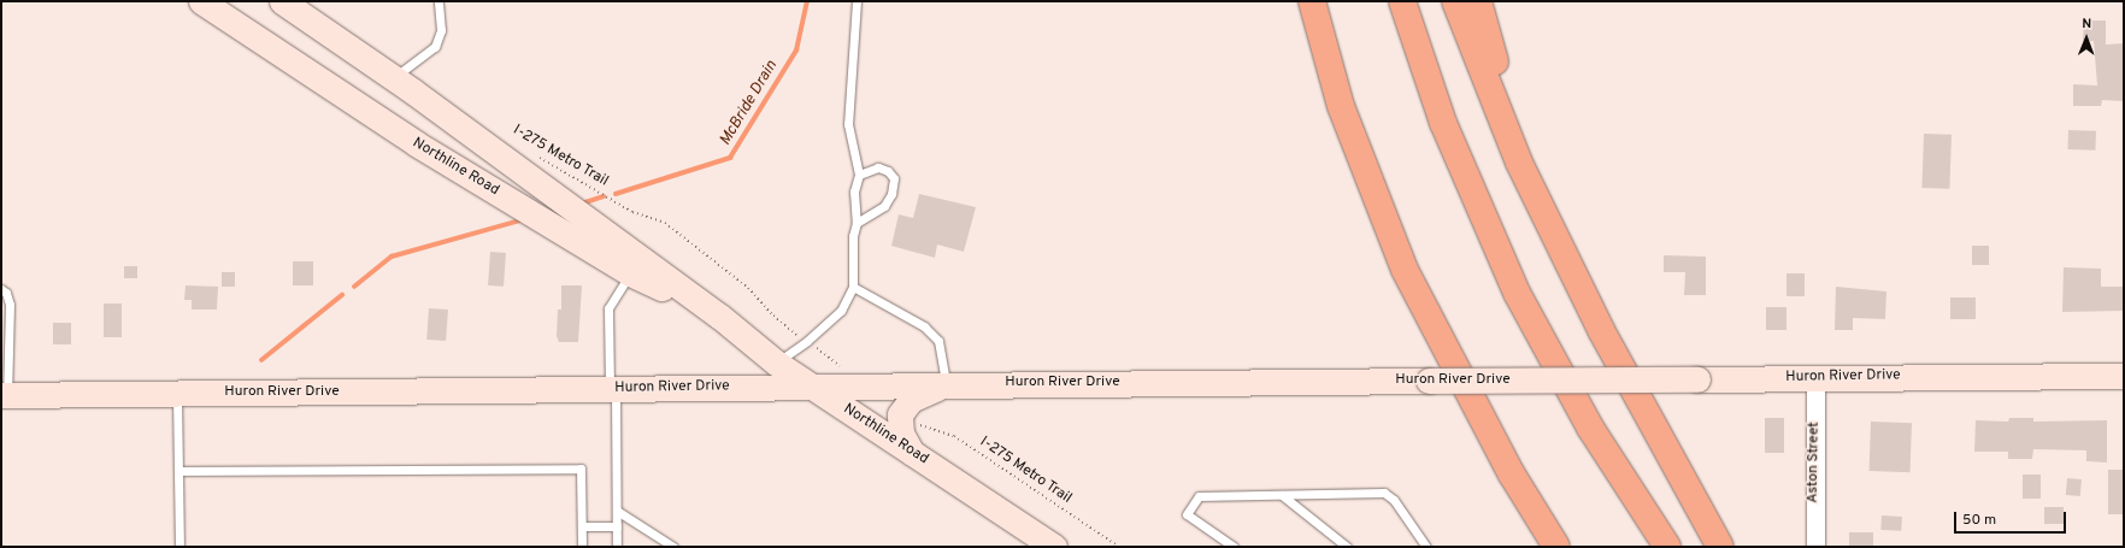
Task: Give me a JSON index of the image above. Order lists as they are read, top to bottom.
{
  "streets": {
    "main road": ["Northline Road", "Huron River Drive"],
    "street": ["Aston Street"],
    "path": ["I-275 Metro Trail"]
  },
  "crossings": [
    ["Northline Road", "Huron River Drive"],
    ["Huron River Drive", "Aston Street"]
  ],
  "water": ["McBride Drain"],
  "scale_bar": "50 m",
  "north": "top"
}
